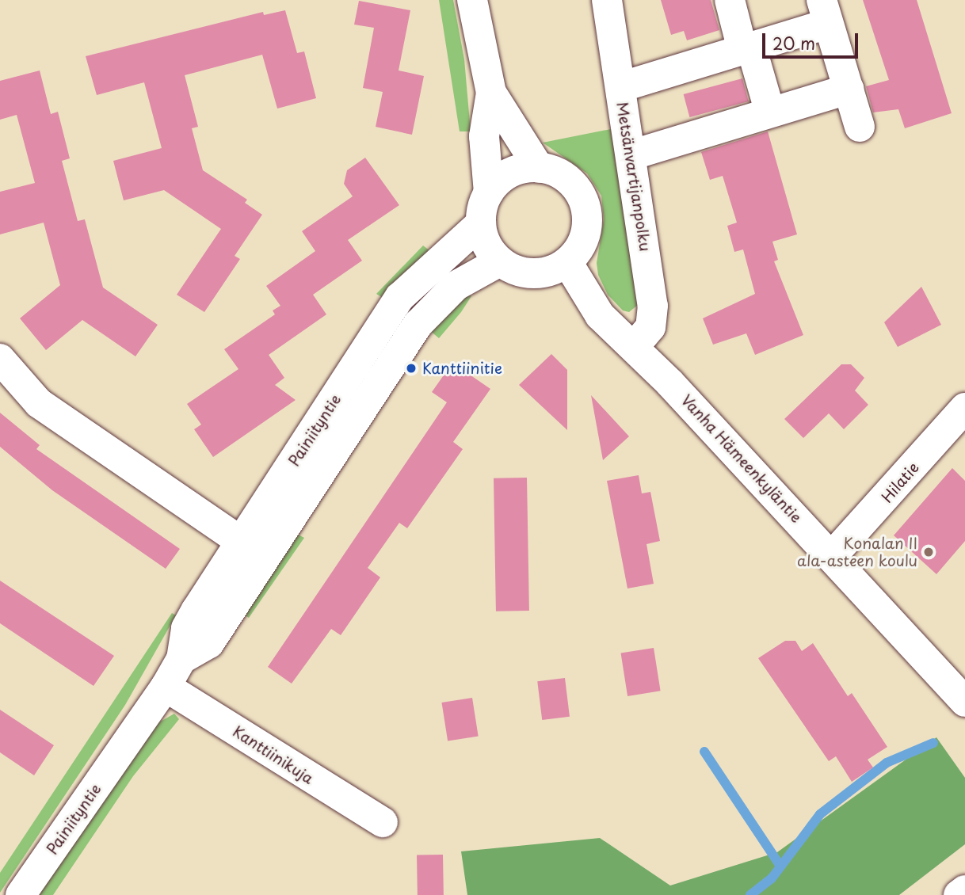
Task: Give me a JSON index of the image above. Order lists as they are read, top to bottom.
{
  "streets": {
    "street": [
      "Metsänvartijanpolku",
      "Painiityntie",
      "Vanha Hämeenkyläntie",
      "Hilatie",
      "Kanttiinikuja"
    ]
  },
  "crossings": [
    ["Metsänvartijanpolku", "Vanha Hämeenkyläntie"],
    ["Painiityntie", "Vanha Hämeenkyläntie"],
    ["Painiityntie", "Kanttiinikuja"],
    ["Vanha Hämeenkyläntie", "Hilatie"]
  ],
  "places": ["Kanttiinitie", "Konalan II ala-asteen koulu"],
  "scale_bar": "20 m"
}
